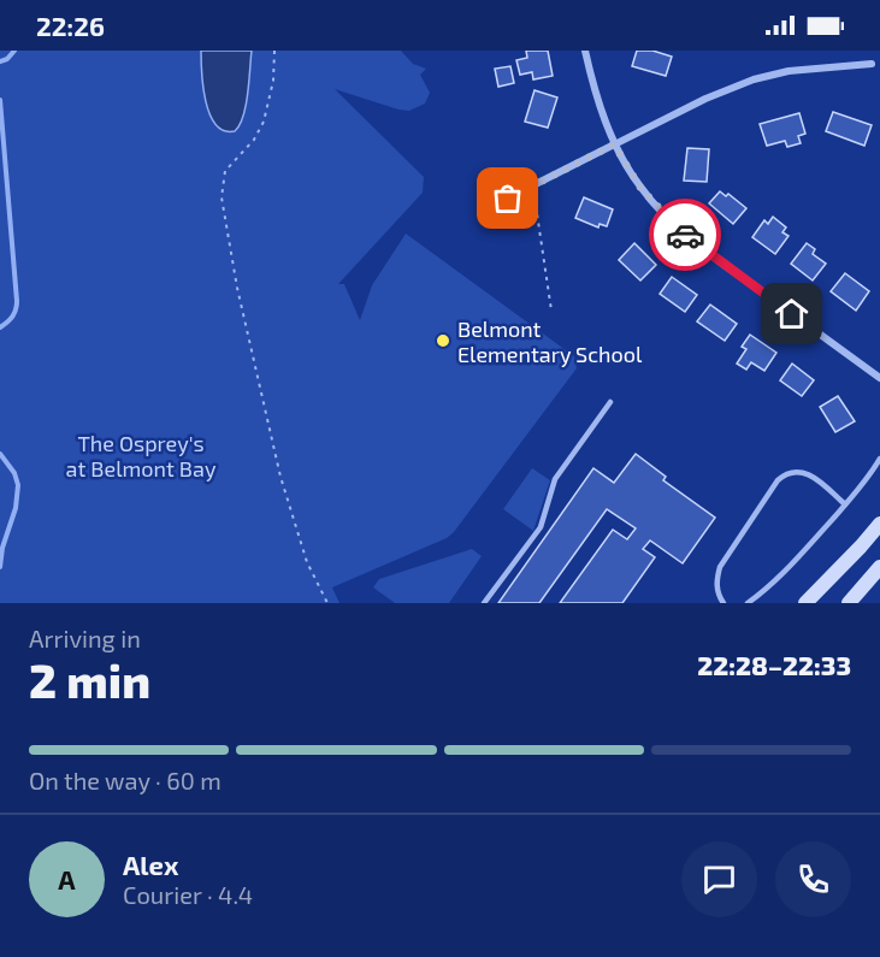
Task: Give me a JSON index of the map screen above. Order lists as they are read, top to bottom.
{
  "parks": ["The Osprey's at Belmont Bay"],
  "places": ["Belmont Elementary School"],
  "page": {
    "status": "22:26",
    "heading": ["2 min", "Arriving in", "22:28–22:33"],
    "panel": ["Alex", "Courier · 4.4"],
    "bar": "On the way · 60 m",
    "round": "A"
  }
}
